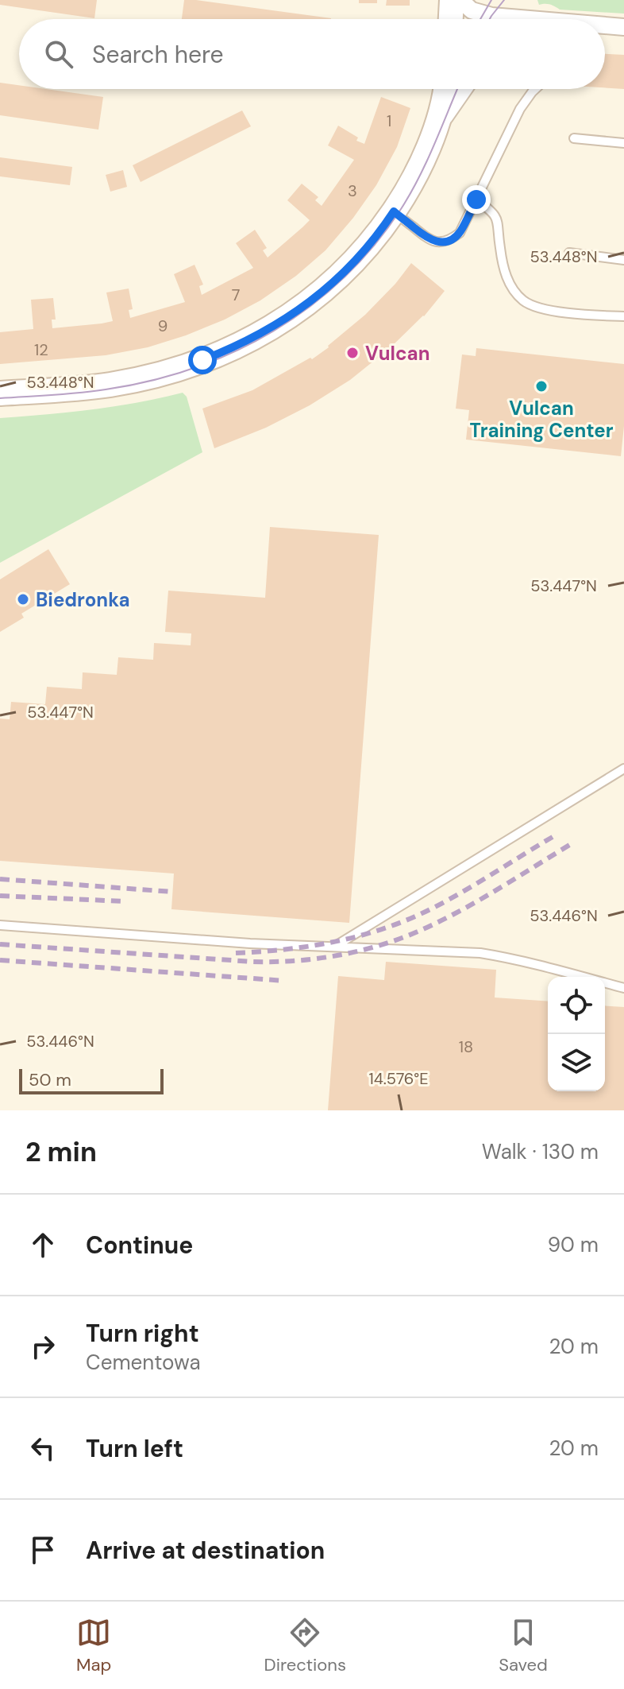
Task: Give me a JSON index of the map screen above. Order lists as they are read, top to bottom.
{
  "places": ["Vulcan", "Vulcan Training Center", "Biedronka"],
  "house_numbers": [
    "1",
    "3",
    "7",
    "9",
    "12",
    "18"
  ],
  "scale_bar": "50 m",
  "page": {
    "search": "Search here",
    "scale": "50 m",
    "heading": ["2 min", "Walk · 130 m"],
    "list": [
      ["Continue", "90 m"],
      ["Turn right", "Cementowa", "20 m"],
      ["Turn left", "20 m"],
      "Arrive at destination"
    ],
    "nav": ["Map", "Directions", "Saved"]
  },
  "coordinates": [
    "53.448°N",
    "53.447°N",
    "53.446°N",
    "14.576°E"
  ]
}
